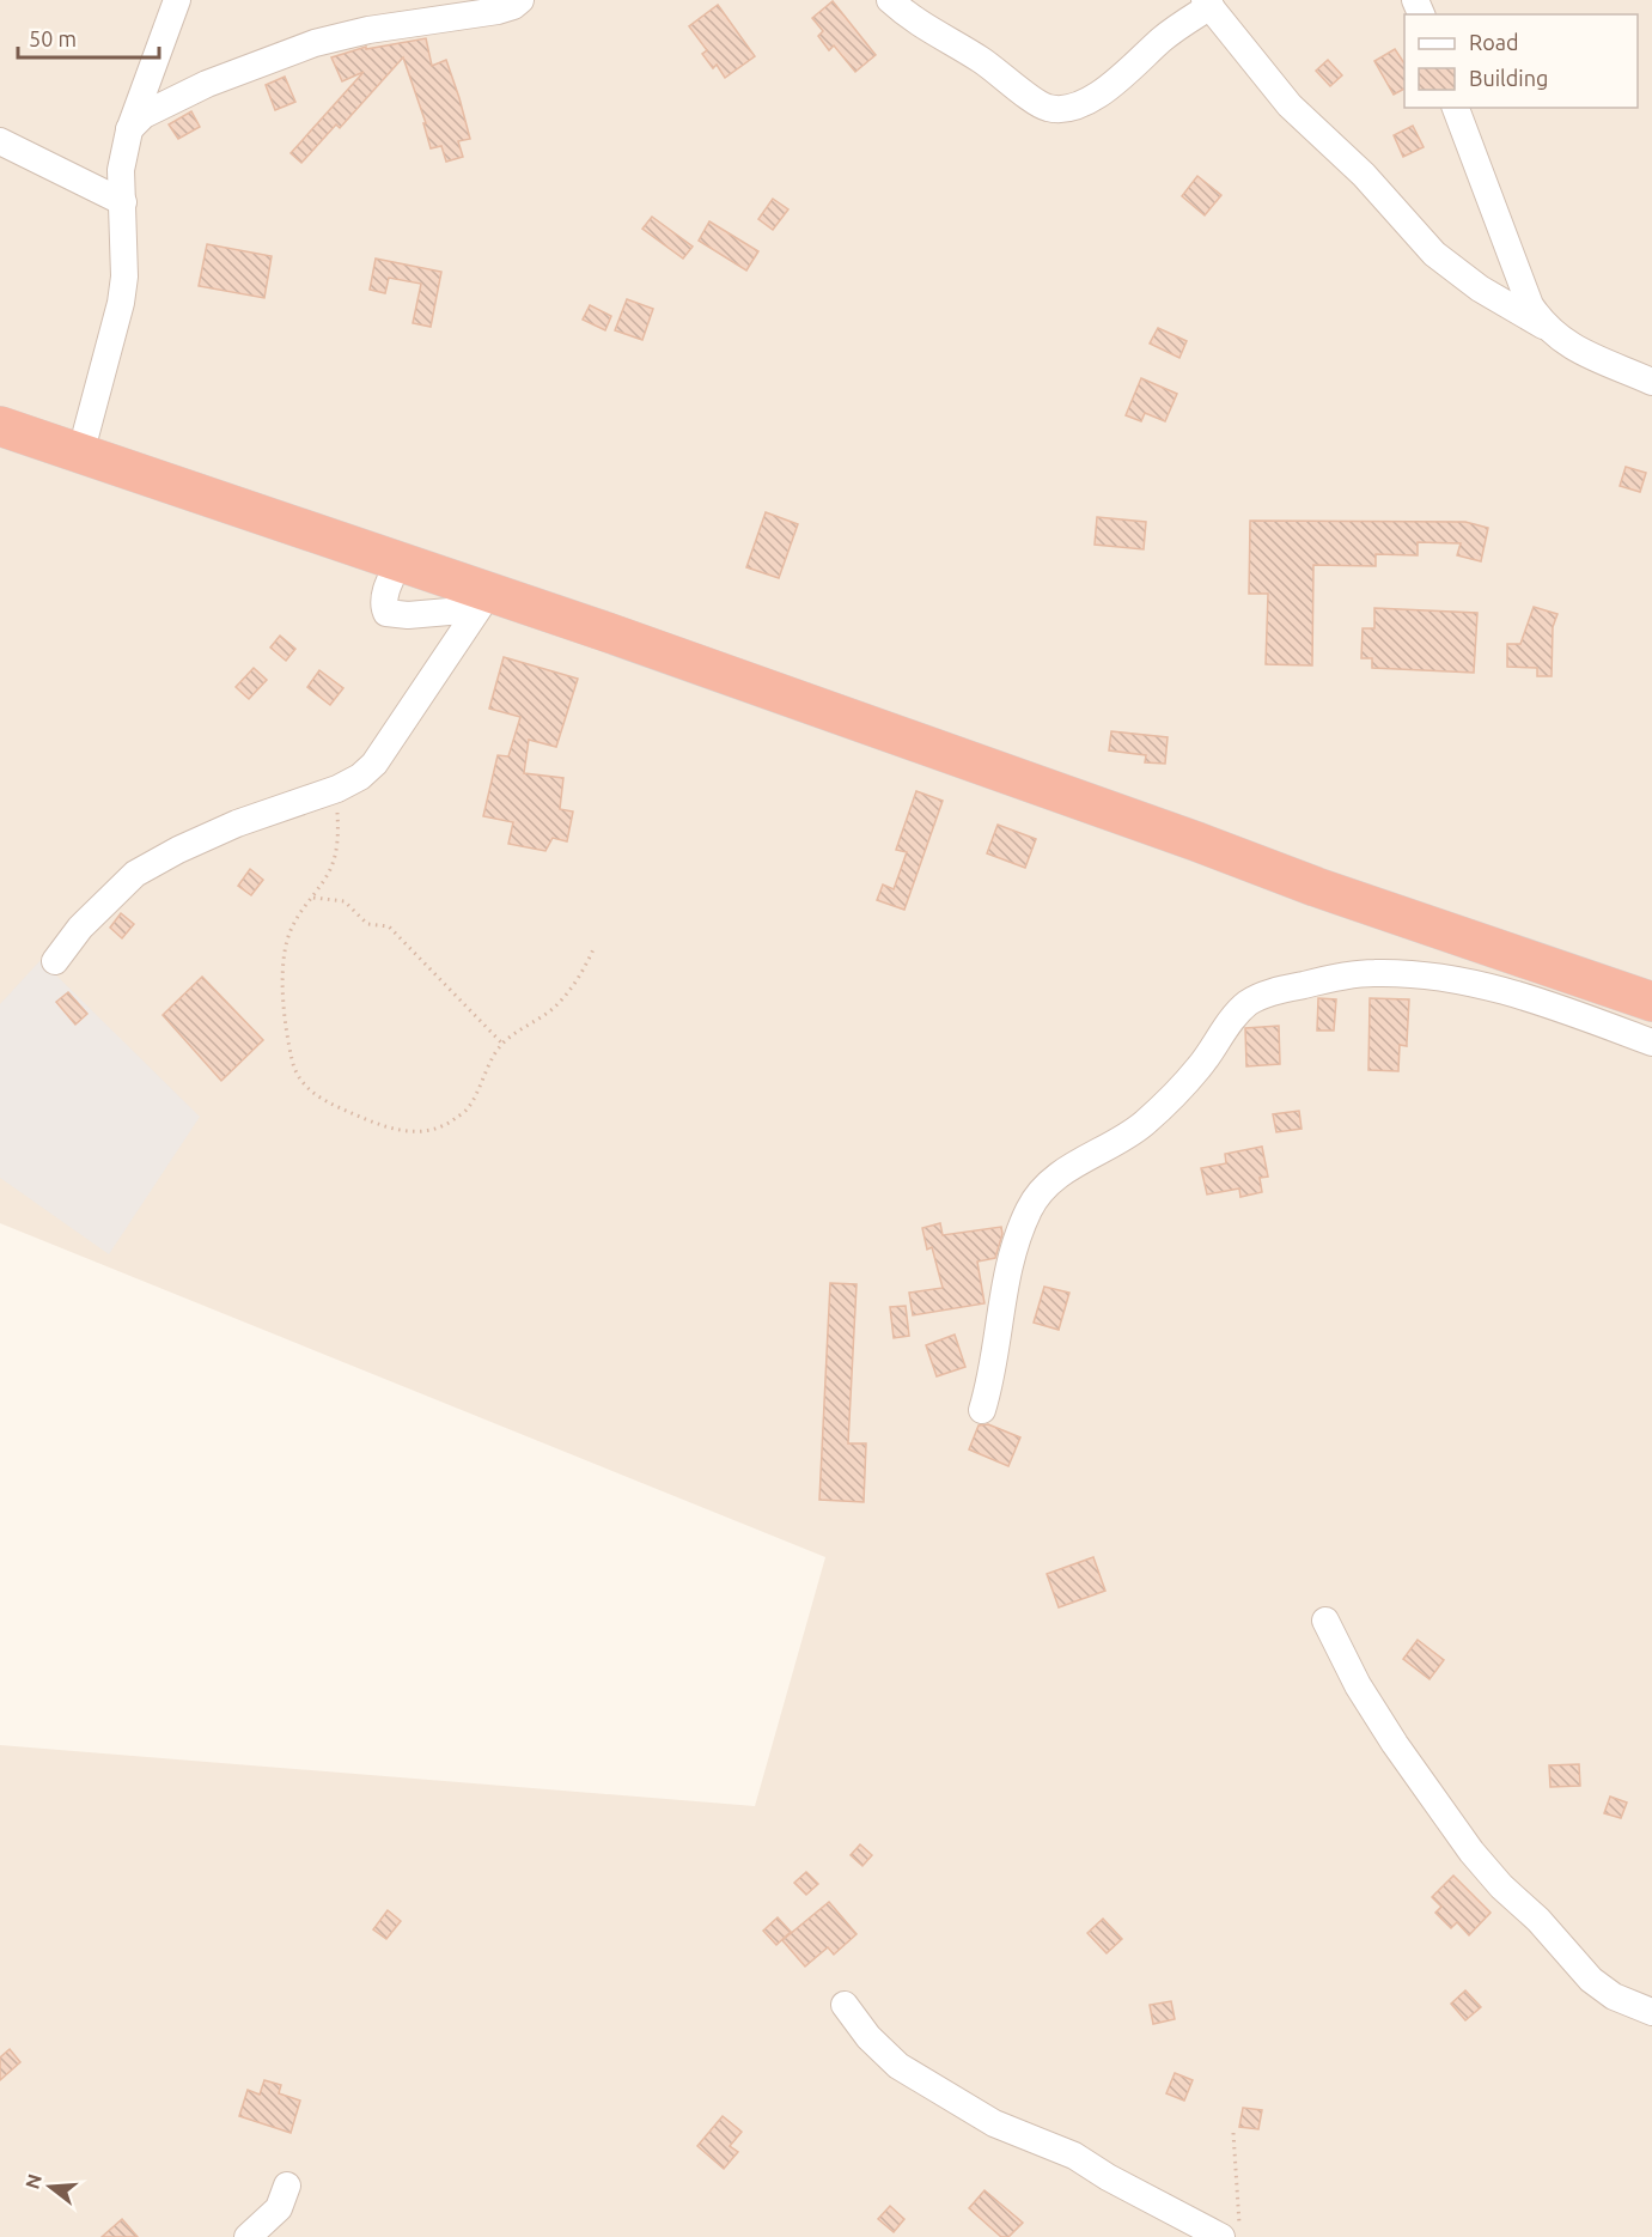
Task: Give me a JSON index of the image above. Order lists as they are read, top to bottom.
{
  "legend": ["Road", "Building"],
  "scale_bar": "50 m",
  "north": "left"
}
